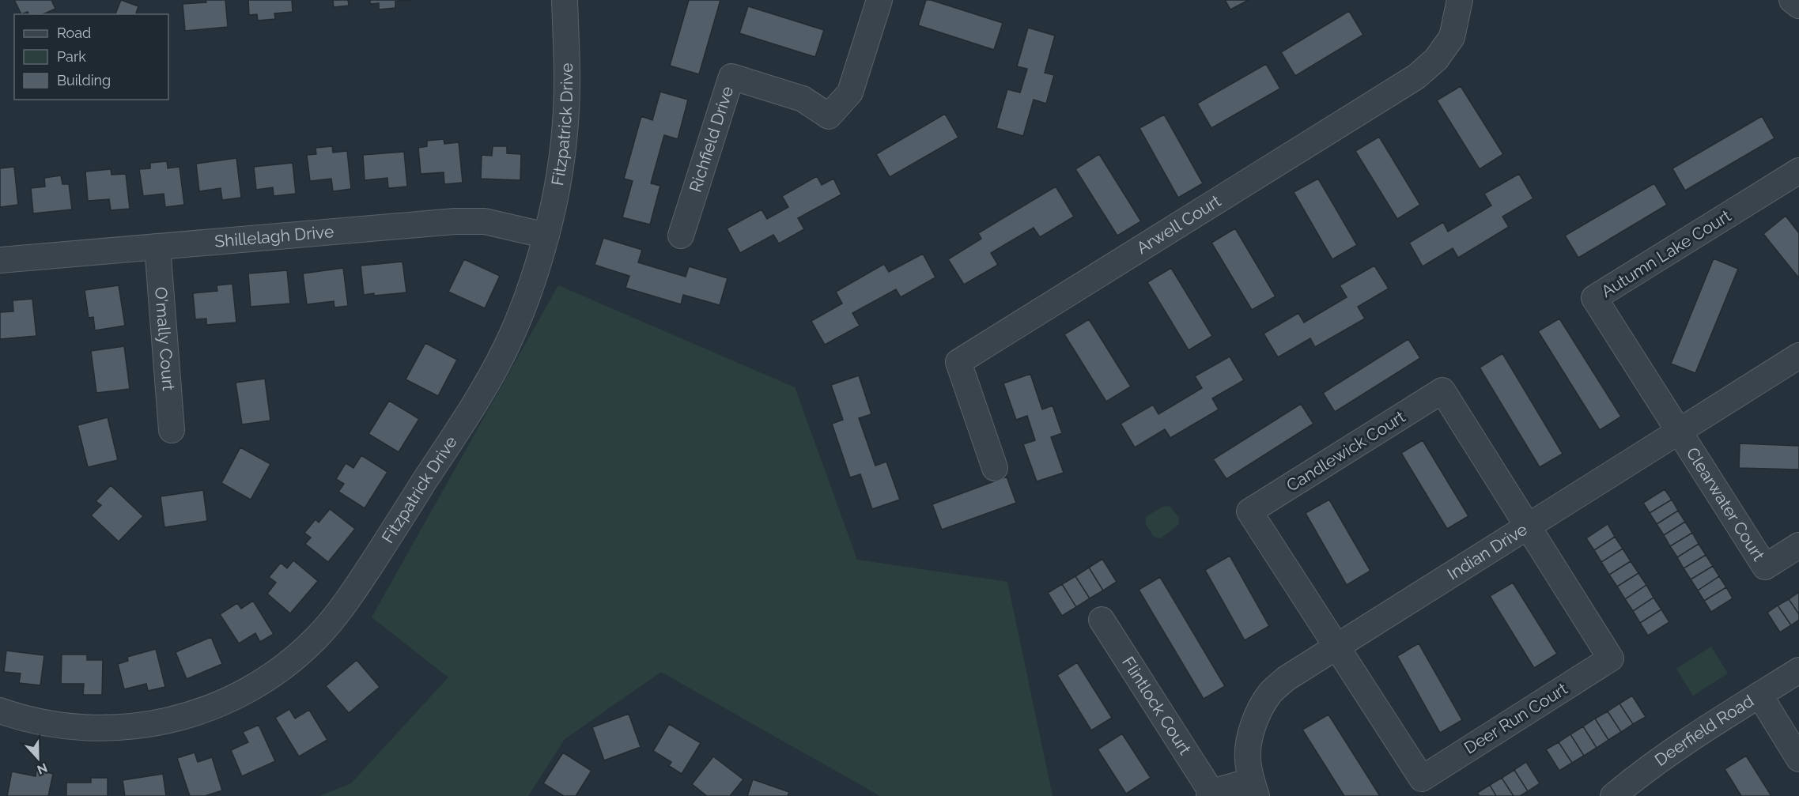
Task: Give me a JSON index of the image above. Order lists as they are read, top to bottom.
{
  "streets": {
    "street": [
      "Fitzpatrick Drive",
      "Richfield Drive",
      "Arwell Court",
      "Shillelagh Drive",
      "Autumn Lake Court",
      "O'mally Court",
      "Candlewick Court",
      "Clearwater Court",
      "Indian Drive",
      "Flintlock Court",
      "Deer Run Court",
      "Deerfield Road"
    ]
  },
  "crossings": [
    ["Fitzpatrick Drive", "Shillelagh Drive"],
    ["Shillelagh Drive", "O'mally Court"],
    ["Autumn Lake Court", "Clearwater Court"],
    ["Autumn Lake Court", "Indian Drive"],
    ["Candlewick Court", "Indian Drive"],
    ["Candlewick Court", "Deer Run Court"],
    ["Clearwater Court", "Indian Drive"],
    ["Indian Drive", "Flintlock Court"],
    ["Indian Drive", "Deer Run Court"]
  ],
  "legend": ["Road", "Park", "Building"],
  "north": "bottom"
}
